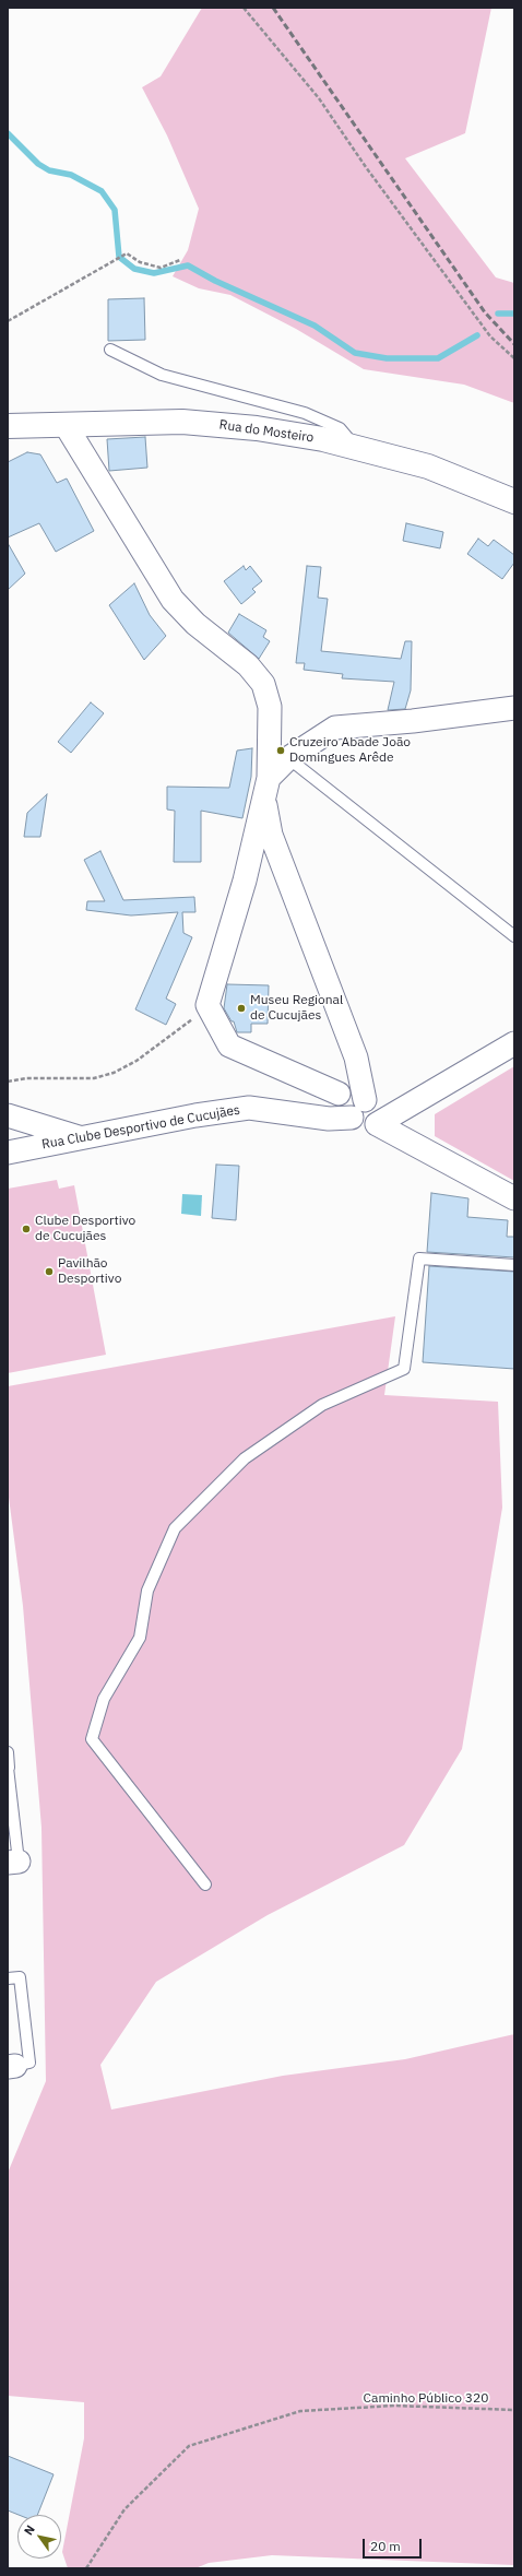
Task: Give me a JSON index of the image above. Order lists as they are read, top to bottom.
{
  "streets": {
    "main road": ["Rua do Mosteiro"],
    "street": ["Rua Clube Desportivo de Cucujães"],
    "path": ["Caminho Público 320"]
  },
  "places": [
    "Cruzeiro Abade João Domingues Arêde",
    "Museu Regional de Cucujães",
    "Clube Desportivo de Cucujães",
    "Pavilhão Desportivo"
  ],
  "scale_bar": "20 m",
  "north": "top left"
}
